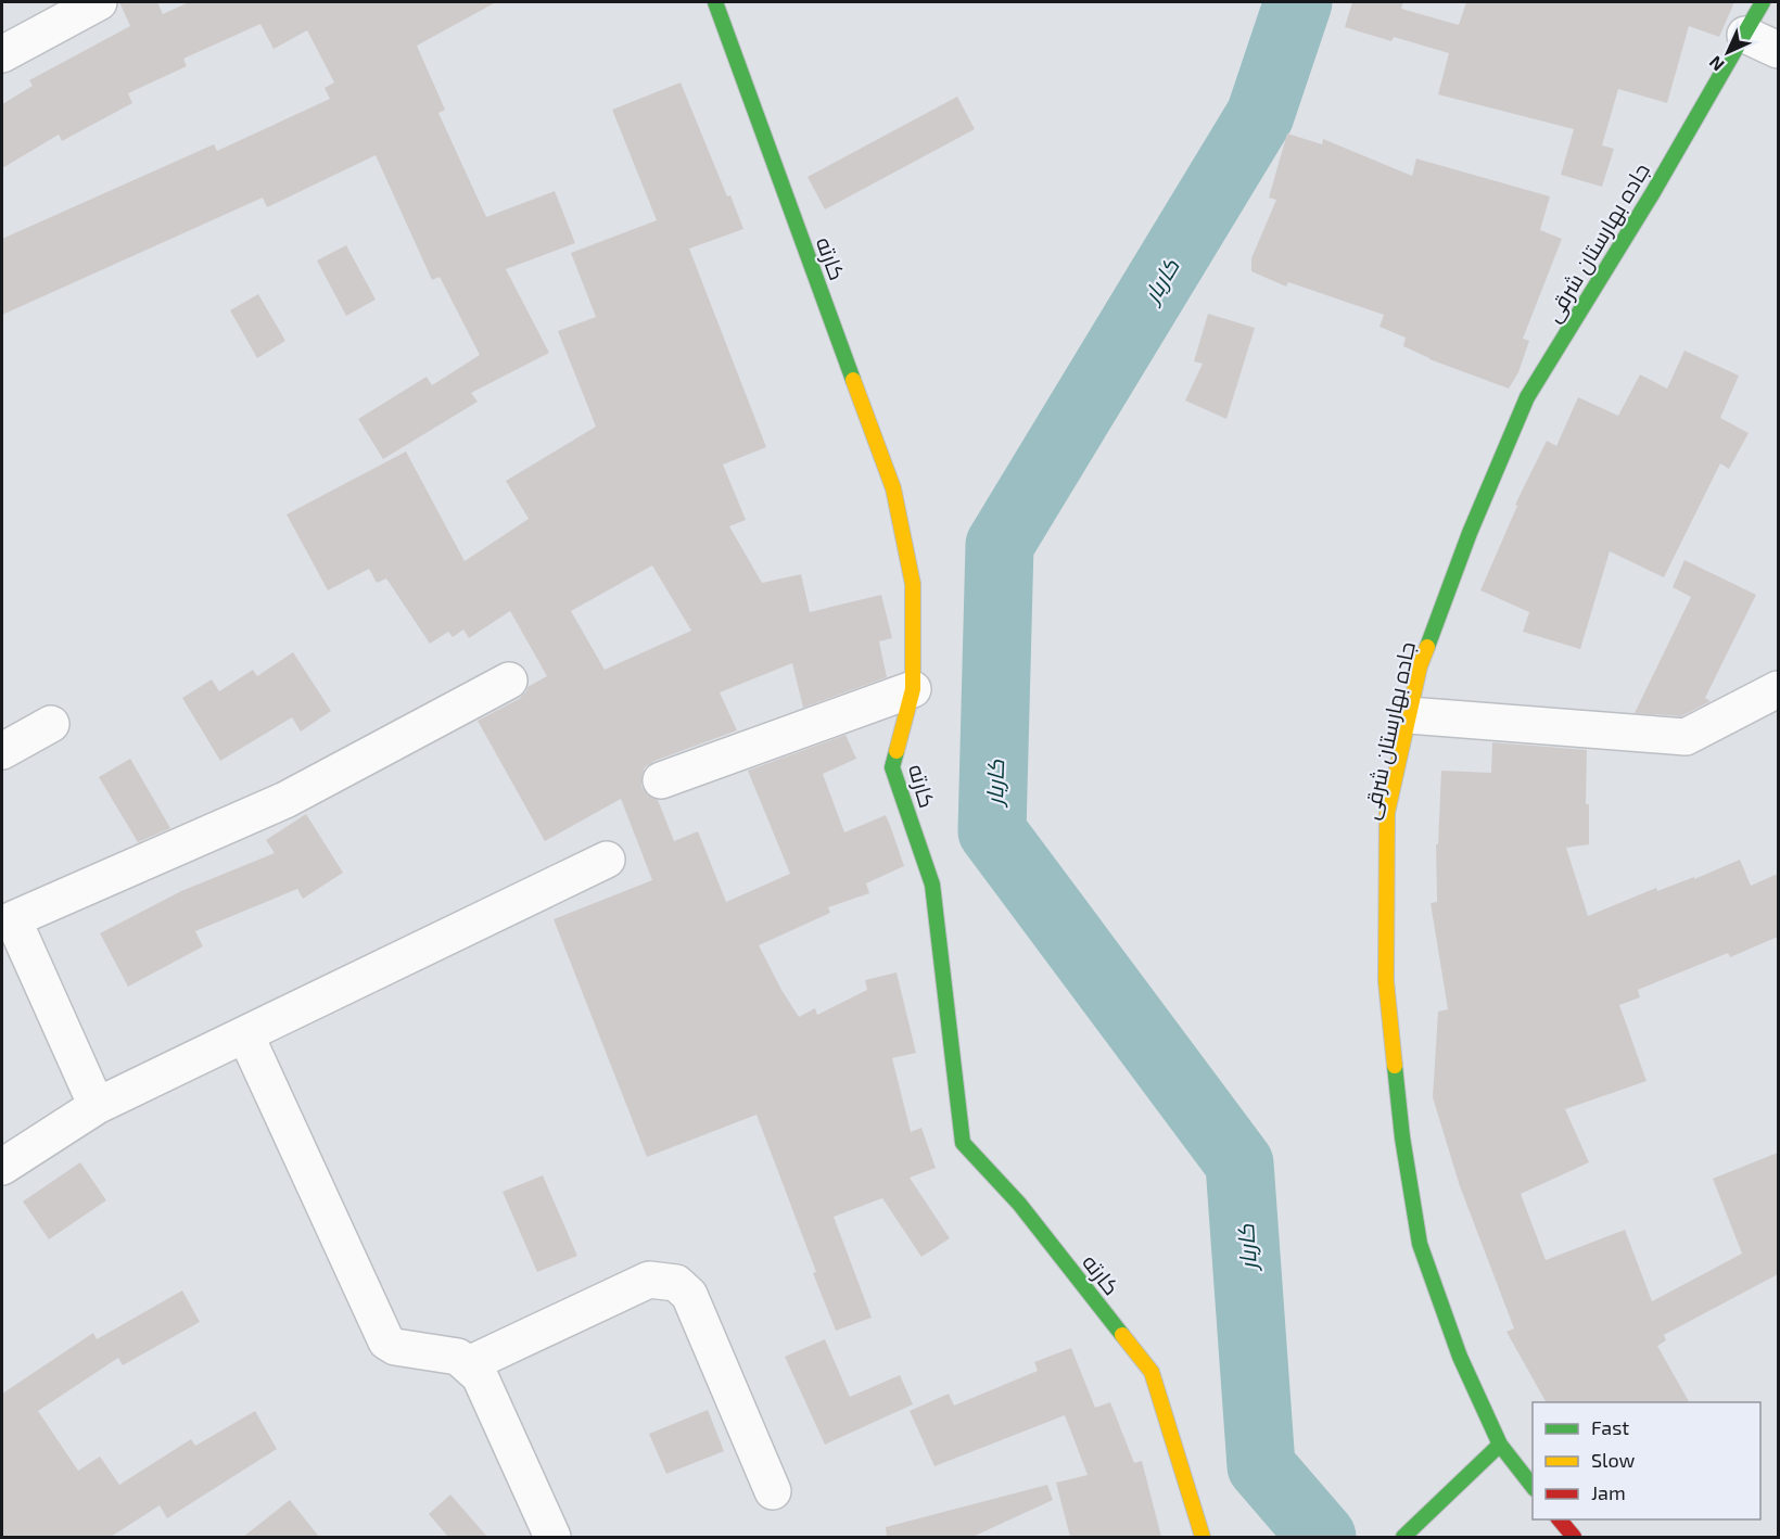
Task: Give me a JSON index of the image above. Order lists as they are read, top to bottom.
{
  "streets": {
    "street": ["جاده بهارستان شرقی", "کارته"]
  },
  "water": ["کاربار"],
  "legend": ["Fast", "Slow", "Jam"],
  "north": "bottom left"
}
